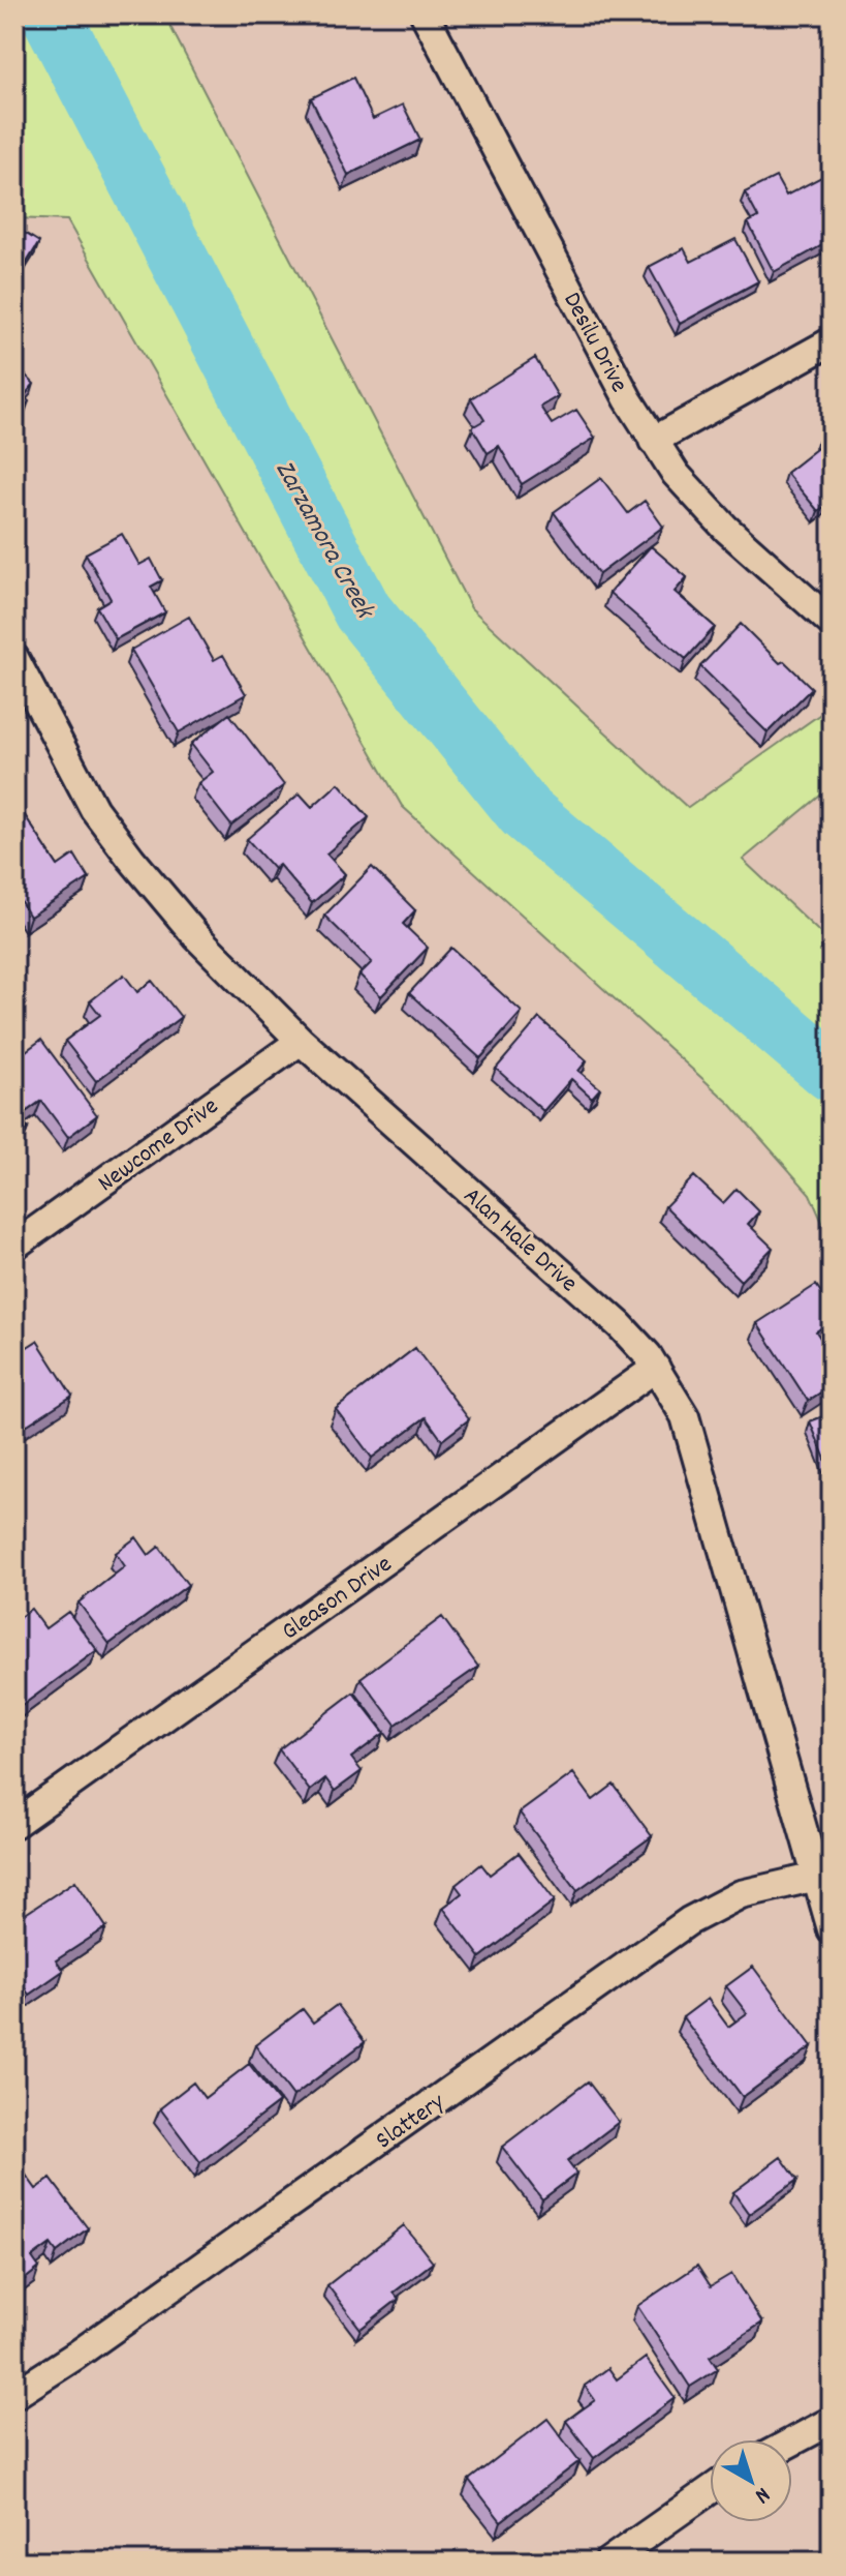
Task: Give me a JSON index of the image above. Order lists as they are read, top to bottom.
{
  "streets": {
    "street": [
      "Desilu Drive",
      "Newcome Drive",
      "Alan Hale Drive",
      "Gleason Drive",
      "Slattery"
    ]
  },
  "crossings": [
    ["Newcome Drive", "Alan Hale Drive"],
    ["Alan Hale Drive", "Gleason Drive"],
    ["Alan Hale Drive", "Slattery"]
  ],
  "water": ["Zarzamora Creek"],
  "north": "bottom right"
}
